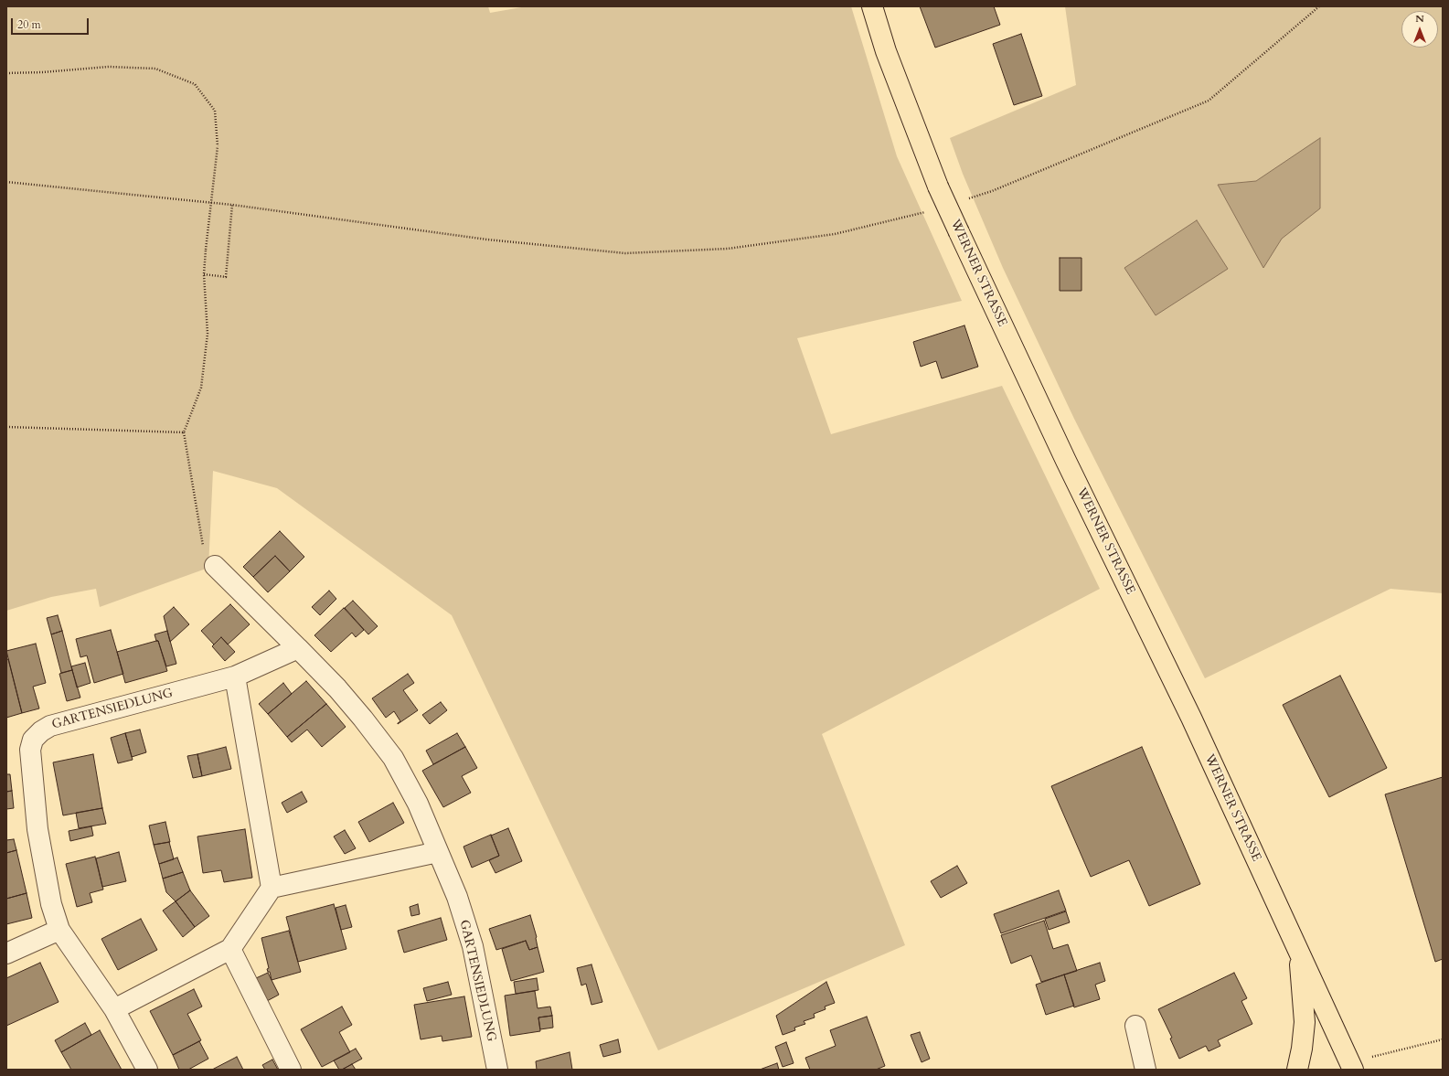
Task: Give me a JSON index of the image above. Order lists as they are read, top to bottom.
{
  "streets": {
    "main road": ["WERNER STRASSE"],
    "street": ["GARTENSIEDLUNG"]
  },
  "scale_bar": "20 m",
  "north": "top"
}
